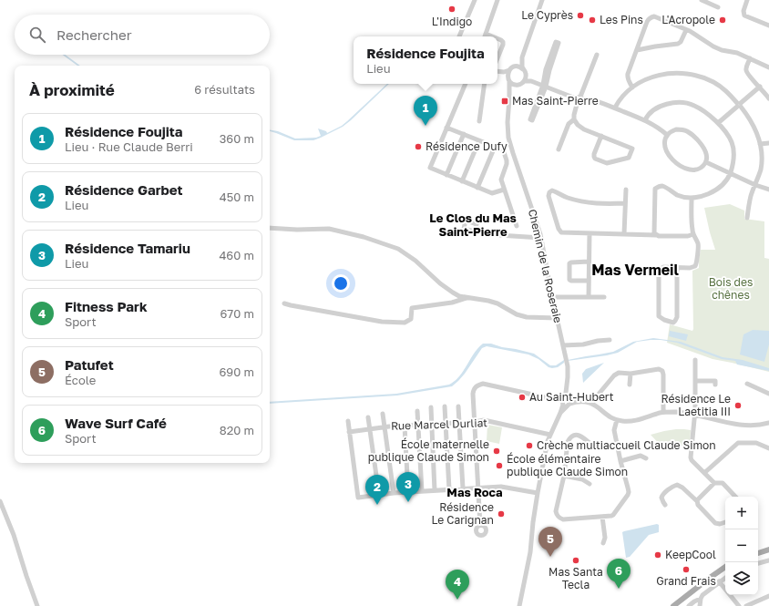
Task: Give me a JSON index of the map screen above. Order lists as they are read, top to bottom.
{
  "streets": {
    "street": ["Chemin de la Roseraie", "Rue Marcel Durliat"]
  },
  "crossings": [
    ["Chemin de la Roseraie", "Rue Marcel Durliat"]
  ],
  "districts": ["Le Clos du Mas Saint-Pierre", "Mas Vermeil", "Mas Roca"],
  "parks": ["Bois des chênes"],
  "places": {
    "other": [
      "L'Indigo",
      "Le Cyprès",
      "Les Pins",
      "L'Acropole",
      "Résidence Dufy",
      "Au Saint-Hubert",
      "Résidence Le Laetitia III",
      "Crèche multiaccueil Claude Simon",
      "École maternelle publique Claude Simon",
      "École élémentaire publique Claude Simon",
      "Résidence Le Carignan",
      "KeepCool",
      "Mas Santa Tecla",
      "Grand Frais"
    ],
    "transit": ["Mas Saint-Pierre"]
  },
  "page": {
    "search": "Rechercher",
    "popup": ["Résidence Foujita", "Lieu"],
    "heading": ["À proximité", "6 résultats"],
    "pins": [
      "1",
      "3",
      "2",
      "5",
      "6",
      "4"
    ],
    "list": [
      {
        "mark": "1",
        "name": "Résidence Foujita",
        "note": "Lieu · Rue Claude Berri",
        "value": "360 m"
      },
      {
        "mark": "2",
        "name": "Résidence Garbet",
        "note": "Lieu",
        "value": "450 m"
      },
      {
        "mark": "3",
        "name": "Résidence Tamariu",
        "note": "Lieu",
        "value": "460 m"
      },
      {
        "mark": "4",
        "name": "Fitness Park",
        "note": "Sport",
        "value": "670 m"
      },
      {
        "mark": "5",
        "name": "Patufet",
        "note": "École",
        "value": "690 m"
      },
      {
        "mark": "6",
        "name": "Wave Surf Café",
        "note": "Sport",
        "value": "820 m"
      }
    ],
    "map_buttons": ["+", "−"]
  }
}
